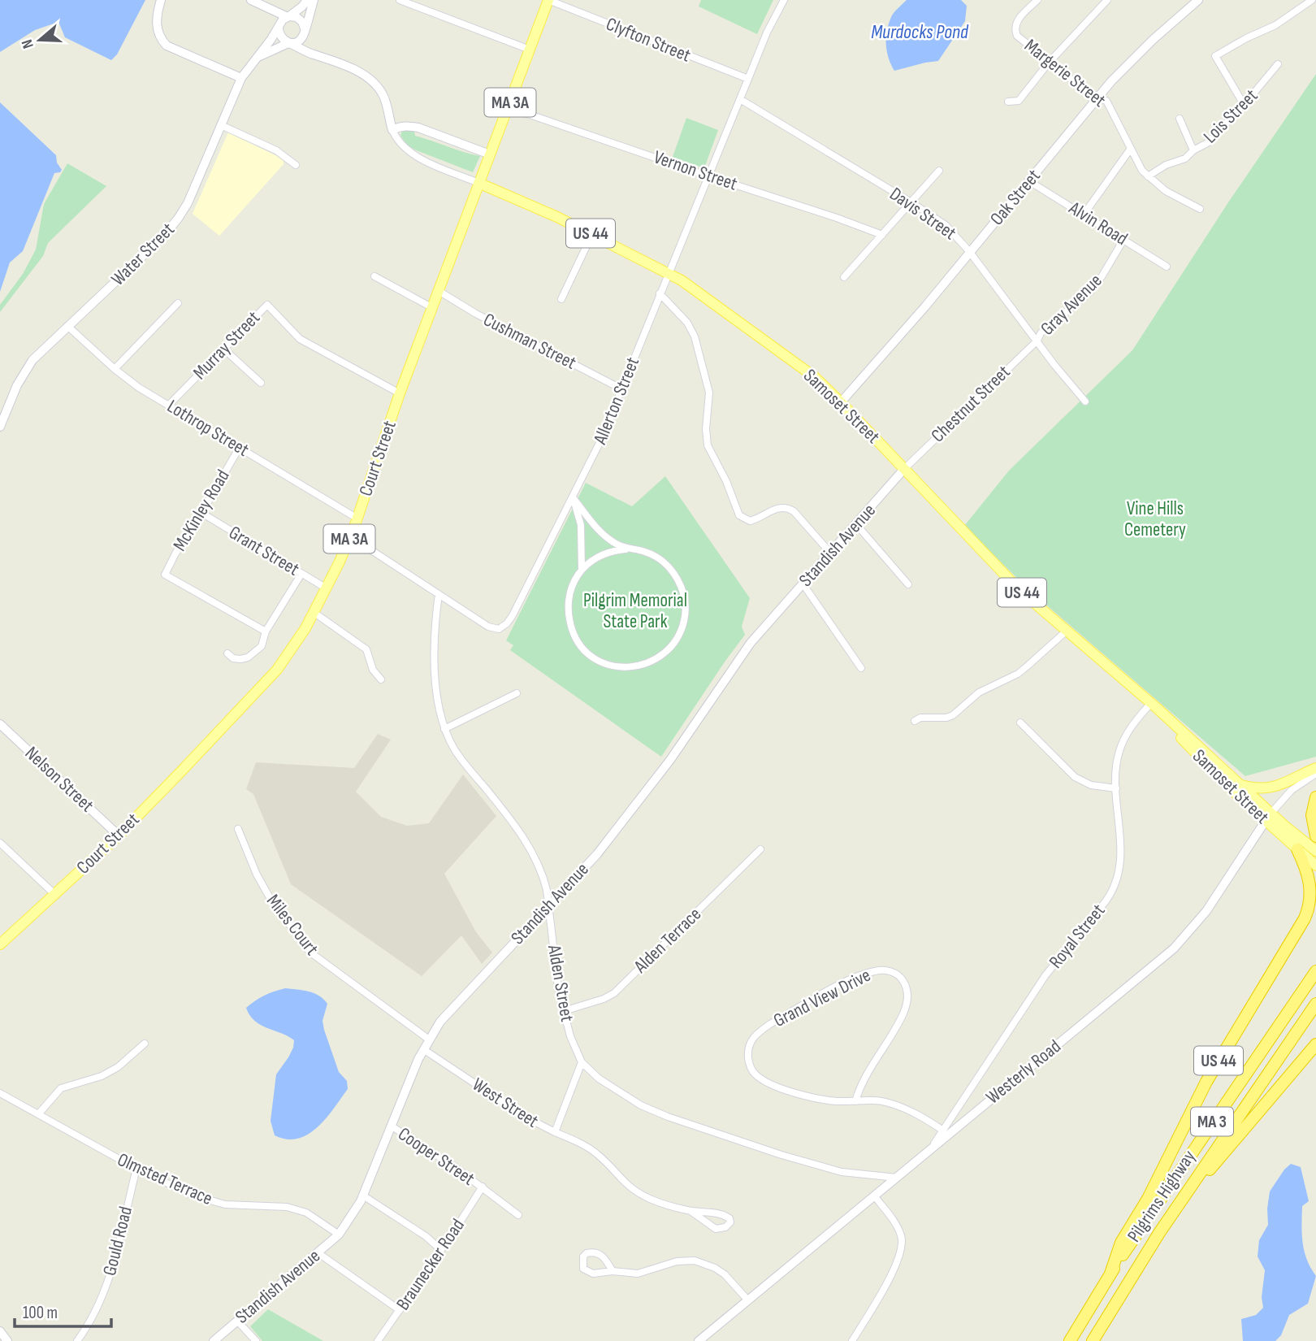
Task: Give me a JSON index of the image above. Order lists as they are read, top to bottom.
{
  "streets": {
    "highway": ["US 44", "MA 3", "Pilgrims Highway"],
    "main road": ["MA 3A", "Samoset Street", "Court Street"],
    "street": [
      "Clyfton Street",
      "Margerie Street",
      "Lois Street",
      "Vernon Street",
      "Oak Street",
      "Davis Street",
      "Alvin Road",
      "Water Street",
      "Gray Avenue",
      "Cushman Street",
      "Murray Street",
      "Allerton Street",
      "Chestnut Street",
      "Lothrop Street",
      "McKinley Road",
      "Standish Avenue",
      "Grant Street",
      "Nelson Street",
      "Miles Court",
      "Royal Street",
      "Alden Terrace",
      "Alden Street",
      "Grand View Drive",
      "Westerly Road",
      "West Street",
      "Cooper Street",
      "Olmsted Terrace",
      "Gould Road",
      "Braunecker Road"
    ]
  },
  "crossings": [
    ["Clyfton Street", "Allerton Street"],
    ["Clyfton Street", "Court Street"],
    ["Margerie Street", "Lois Street"],
    ["Margerie Street", "Oak Street"],
    ["Vernon Street", "Allerton Street"],
    ["Vernon Street", "Court Street"],
    ["Oak Street", "Davis Street"],
    ["Oak Street", "Alvin Road"],
    ["Oak Street", "Samoset Street"],
    ["Davis Street", "Gray Avenue"],
    ["Davis Street", "Allerton Street"],
    ["Davis Street", "Chestnut Street"],
    ["Alvin Road", "Gray Avenue"],
    ["US 44", "Samoset Street"],
    ["US 44", "Pilgrims Highway"],
    ["Water Street", "Lothrop Street"],
    ["Gray Avenue", "Chestnut Street"],
    ["Cushman Street", "Allerton Street"],
    ["Cushman Street", "Court Street"],
    ["Murray Street", "Lothrop Street"],
    ["Murray Street", "Court Street"],
    ["Allerton Street", "Samoset Street"],
    ["Allerton Street", "Court Street"],
    ["Allerton Street", "Alden Street"],
    ["Chestnut Street", "Samoset Street"],
    ["Chestnut Street", "Standish Avenue"],
    ["Samoset Street", "Court Street"],
    ["Samoset Street", "Standish Avenue"],
    ["Samoset Street", "Royal Street"],
    ["Samoset Street", "Westerly Road"],
    ["Lothrop Street", "Court Street"],
    ["Lothrop Street", "McKinley Road"],
    ["Court Street", "Grant Street"],
    ["Court Street", "Nelson Street"],
    ["McKinley Road", "Grant Street"],
    ["Standish Avenue", "Miles Court"],
    ["Standish Avenue", "Alden Street"],
    ["Standish Avenue", "West Street"],
    ["Standish Avenue", "Cooper Street"],
    ["Standish Avenue", "Olmsted Terrace"],
    ["Royal Street", "Grand View Drive"],
    ["Royal Street", "Westerly Road"],
    ["Alden Terrace", "Alden Street"],
    ["Alden Street", "Westerly Road"],
    ["Alden Street", "West Street"],
    ["Cooper Street", "Braunecker Road"],
    ["Olmsted Terrace", "Gould Road"]
  ],
  "water": ["Murdocks Pond"],
  "parks": ["Vine Hills Cemetery", "Pilgrim Memorial State Park"],
  "scale_bar": "100 m",
  "north": "left"
}
